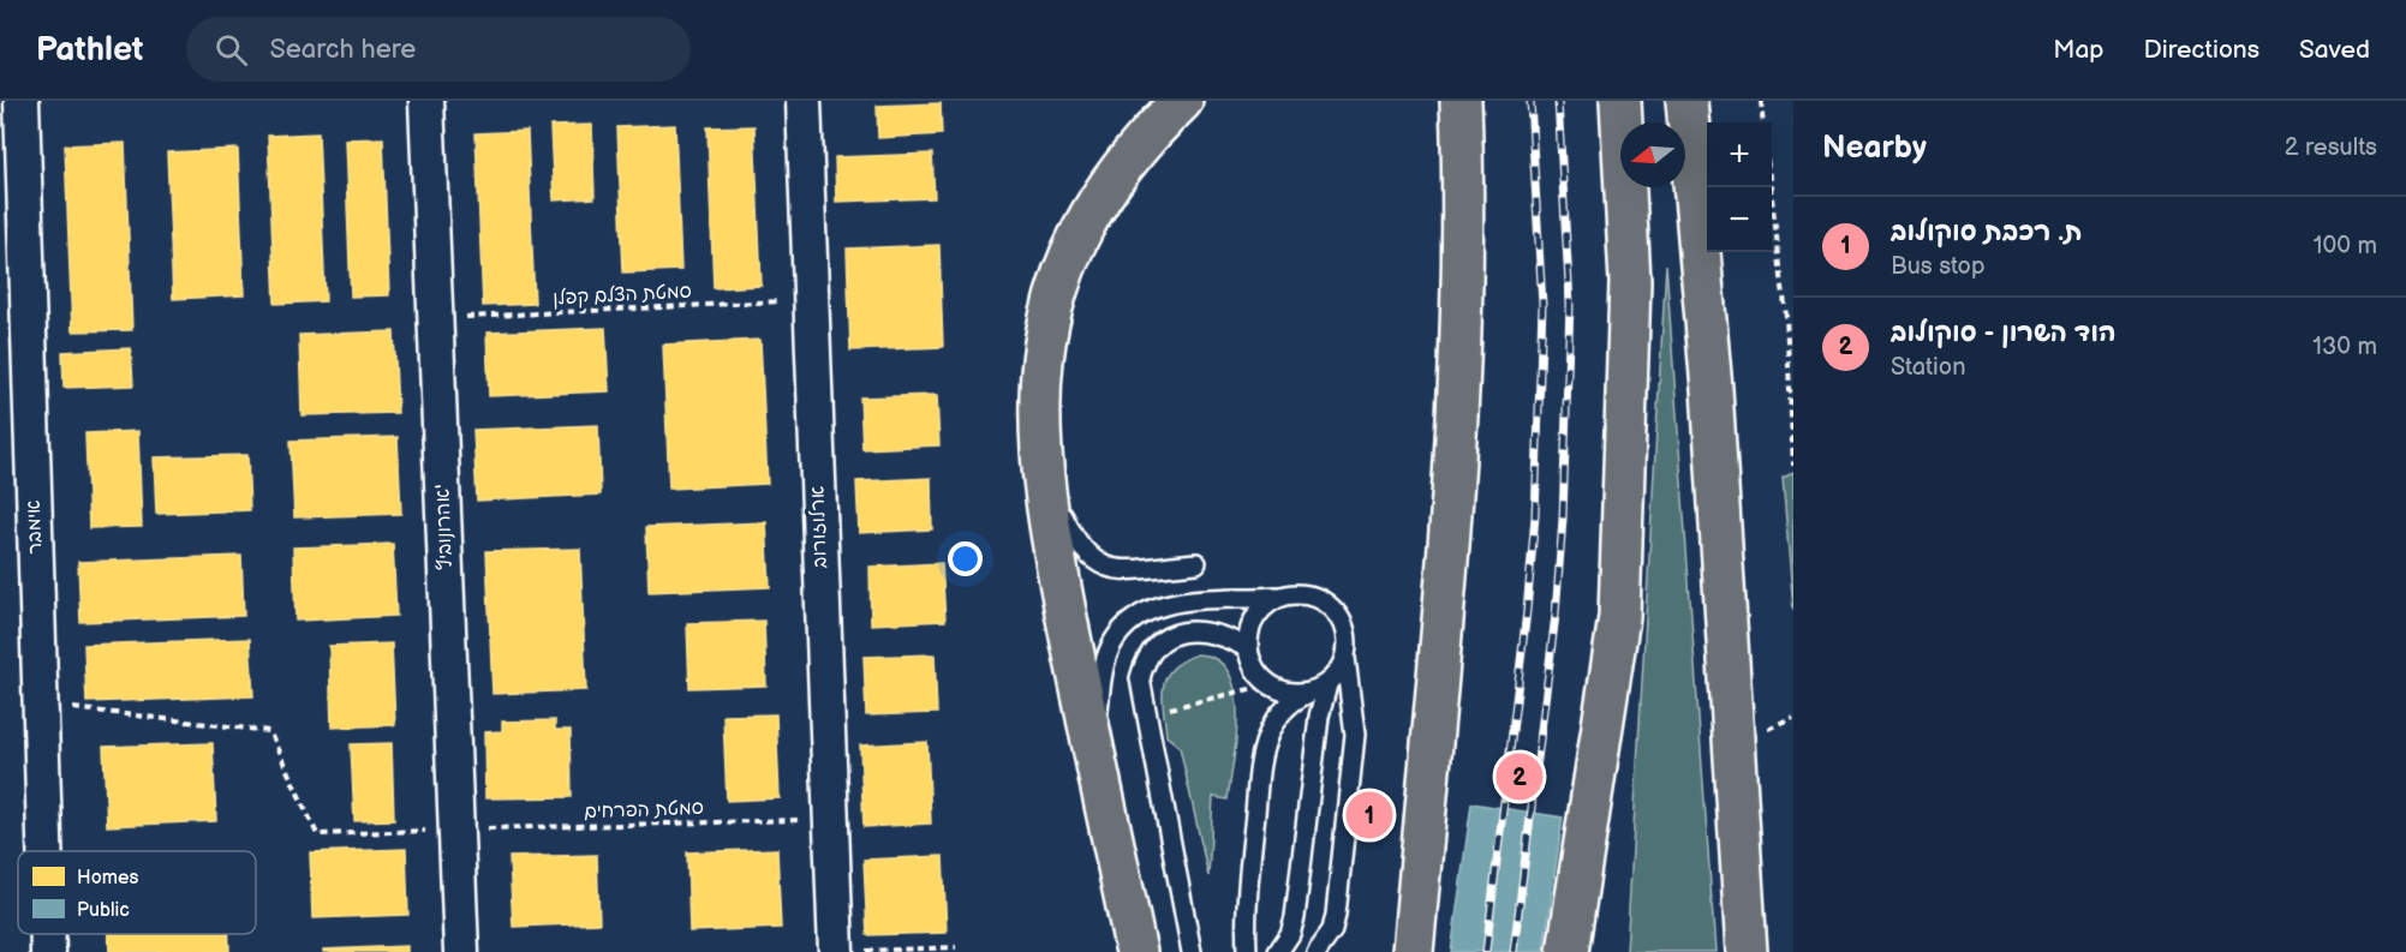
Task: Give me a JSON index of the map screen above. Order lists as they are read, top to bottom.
{
  "streets": {
    "street": ["אימבר", "אהרונוביץ'", "ארלוזורוב"],
    "path": ["סמטת הצלם קפלן", "סמטת הפרחים"]
  },
  "crossings": [
    ["סמטת הצלם קפלן", "אהרונוביץ'"],
    ["סמטת הצלם קפלן", "ארלוזורוב"],
    ["אימבר", "סמטת הפרחים"],
    ["אהרונוביץ'", "סמטת הפרחים"],
    ["ארלוזורוב", "סמטת הפרחים"]
  ],
  "legend": ["Homes", "Public"],
  "north": "left",
  "page": {
    "header": "Pathlet",
    "search": "Search here",
    "nav": ["Map", "Directions", "Saved"],
    "heading": ["Nearby", "2 results"],
    "map_buttons": ["+", "−"],
    "list": [
      {
        "mark": "1",
        "name": "ת. רכבת סוקולוב",
        "note": "Bus stop",
        "value": "100 m"
      },
      {
        "mark": "2",
        "name": "הוד השרון - סוקולוב",
        "note": "Station",
        "value": "130 m"
      }
    ],
    "pins": ["2", "1"]
  }
}
